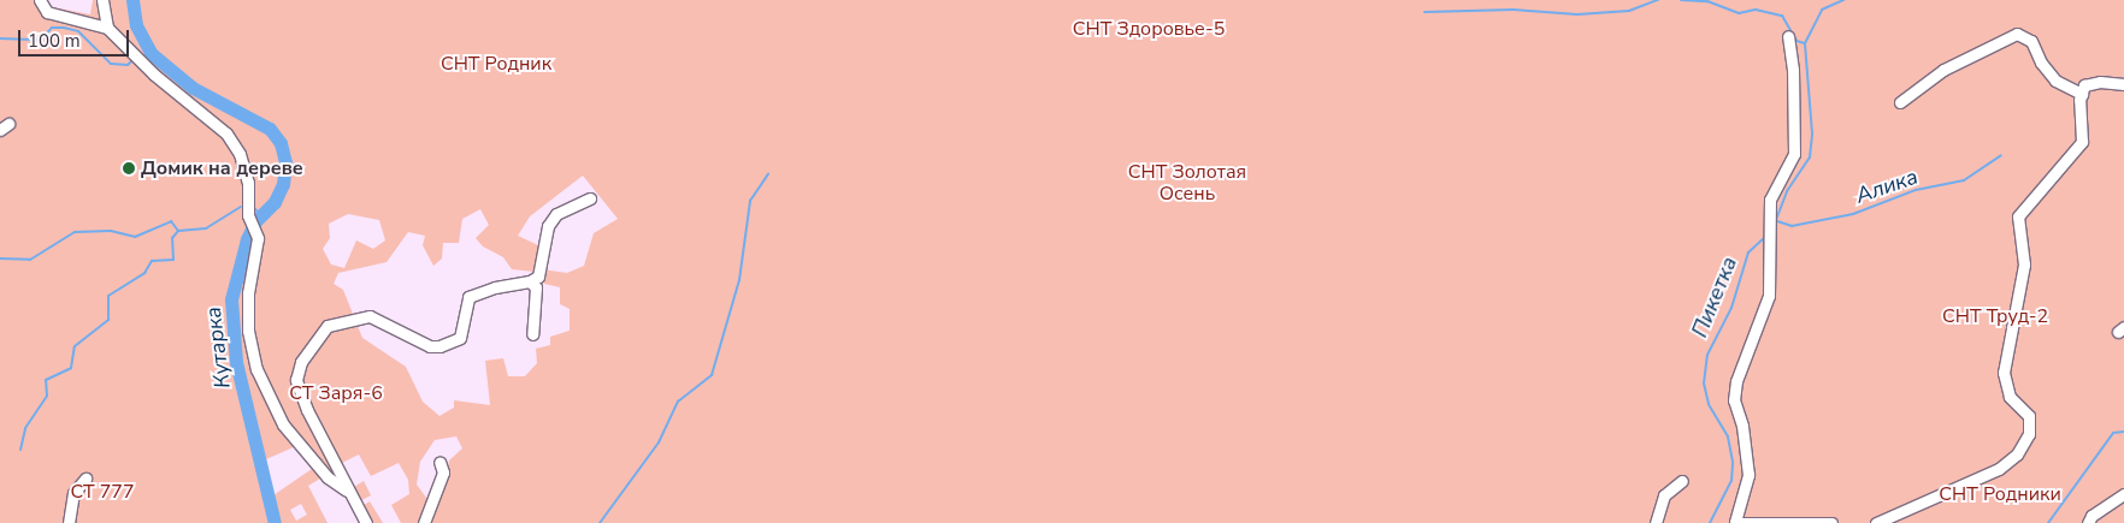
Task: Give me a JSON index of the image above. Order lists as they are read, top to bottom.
{
  "water": ["Алика", "Пикетка", "Кутарка"],
  "parks": [
    "СНТ Здоровье-5",
    "СНТ Родник",
    "СНТ Золотая Осень",
    "СНТ Труд-2",
    "СТ Заря-6",
    "СТ 777",
    "СНТ Родники"
  ],
  "places": ["Домик на дереве"],
  "scale_bar": "100 m"
}
